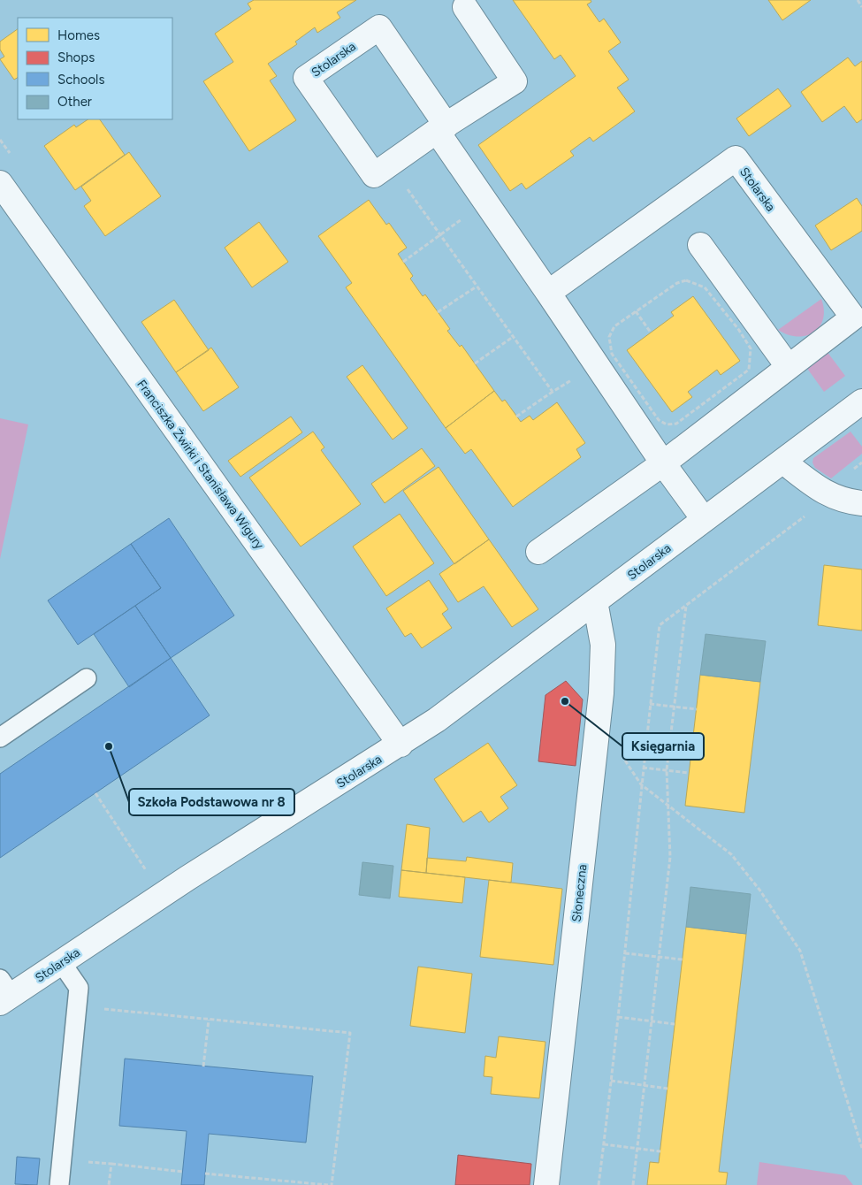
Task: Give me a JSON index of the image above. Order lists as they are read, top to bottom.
{
  "streets": {
    "street": ["Stolarska", "Franciszka Żwirki i Stanisława Wigury", "Słoneczna"]
  },
  "crossings": [
    ["Stolarska", "Franciszka Żwirki i Stanisława Wigury"],
    ["Stolarska", "Słoneczna"]
  ],
  "places": ["Księgarnia", "Szkoła Podstawowa nr 8"],
  "legend": [
    "Homes",
    "Shops",
    "Schools",
    "Other"
  ]
}
